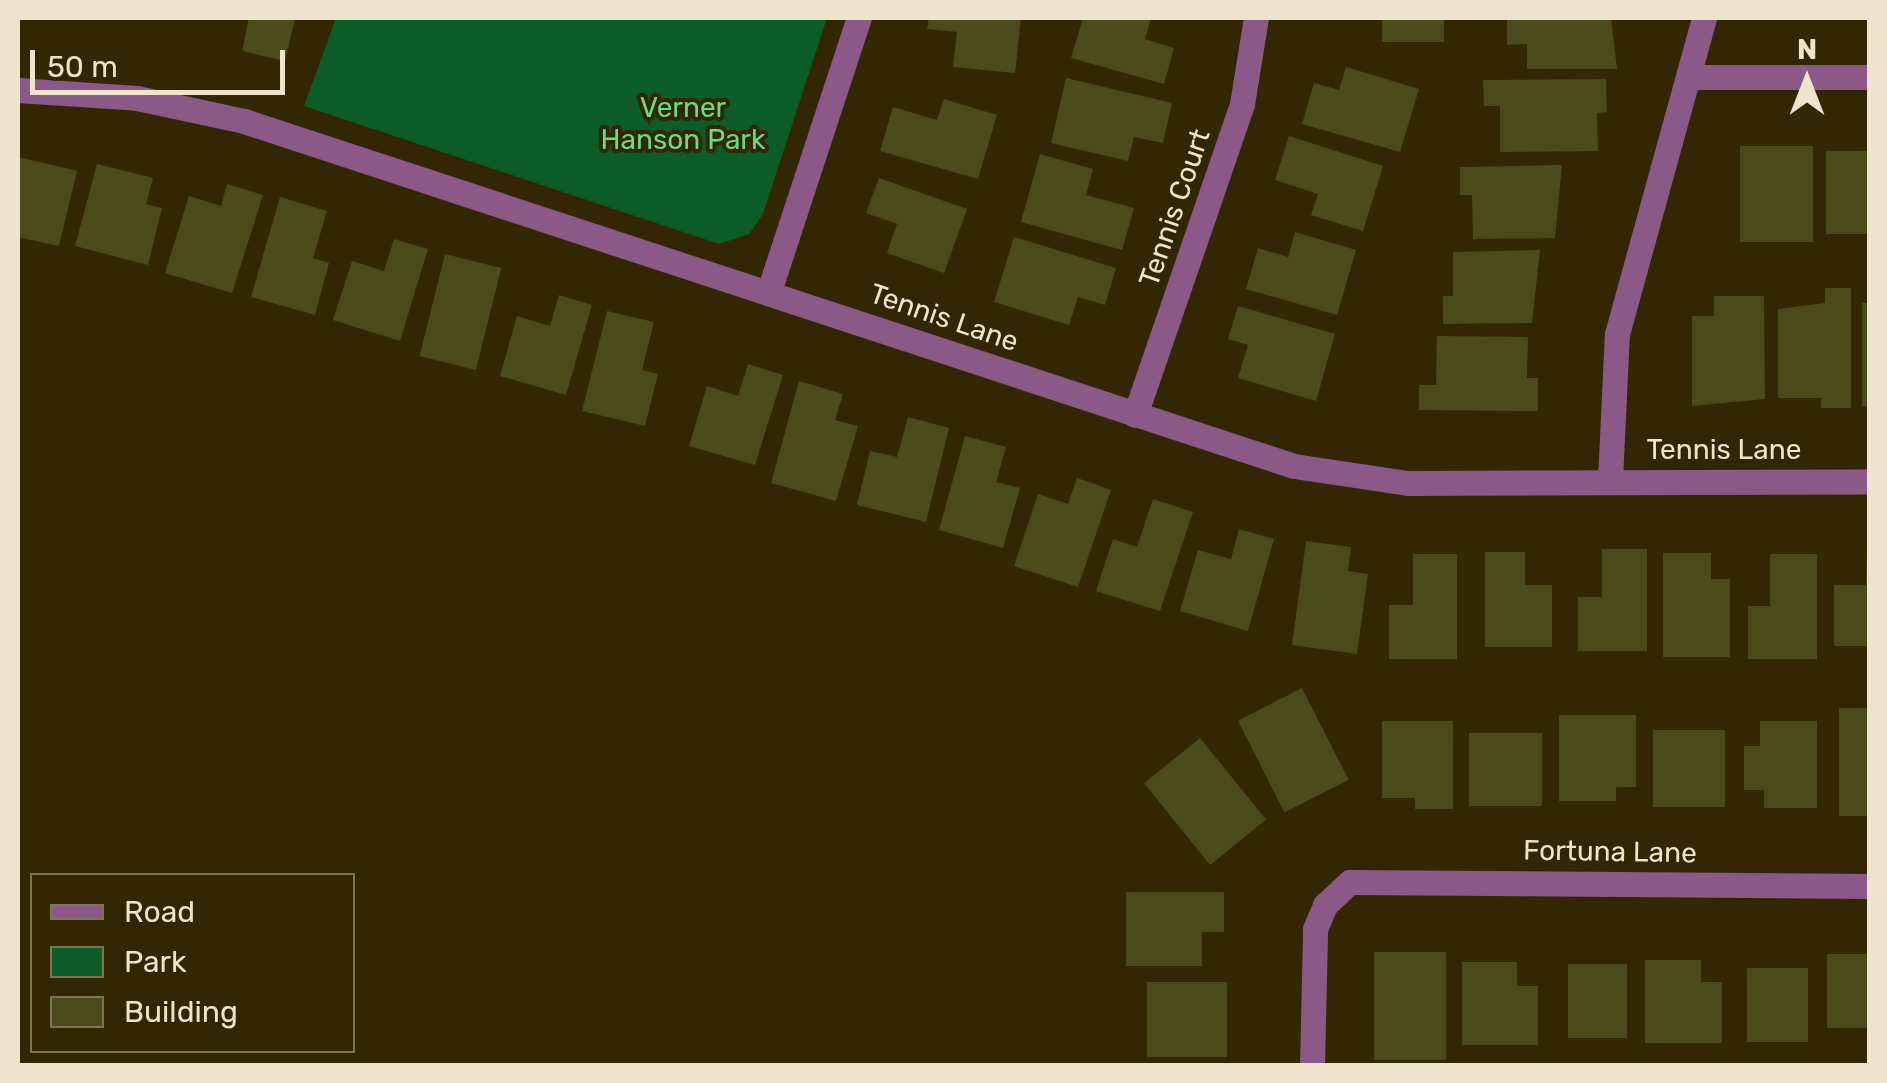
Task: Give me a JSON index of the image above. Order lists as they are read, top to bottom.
{
  "streets": {
    "street": ["Tennis Court", "Tennis Lane", "Fortuna Lane"]
  },
  "crossings": [
    ["Tennis Court", "Tennis Lane"]
  ],
  "parks": ["Verner Hanson Park"],
  "legend": ["Road", "Park", "Building"],
  "scale_bar": "50 m",
  "north": "top"
}
